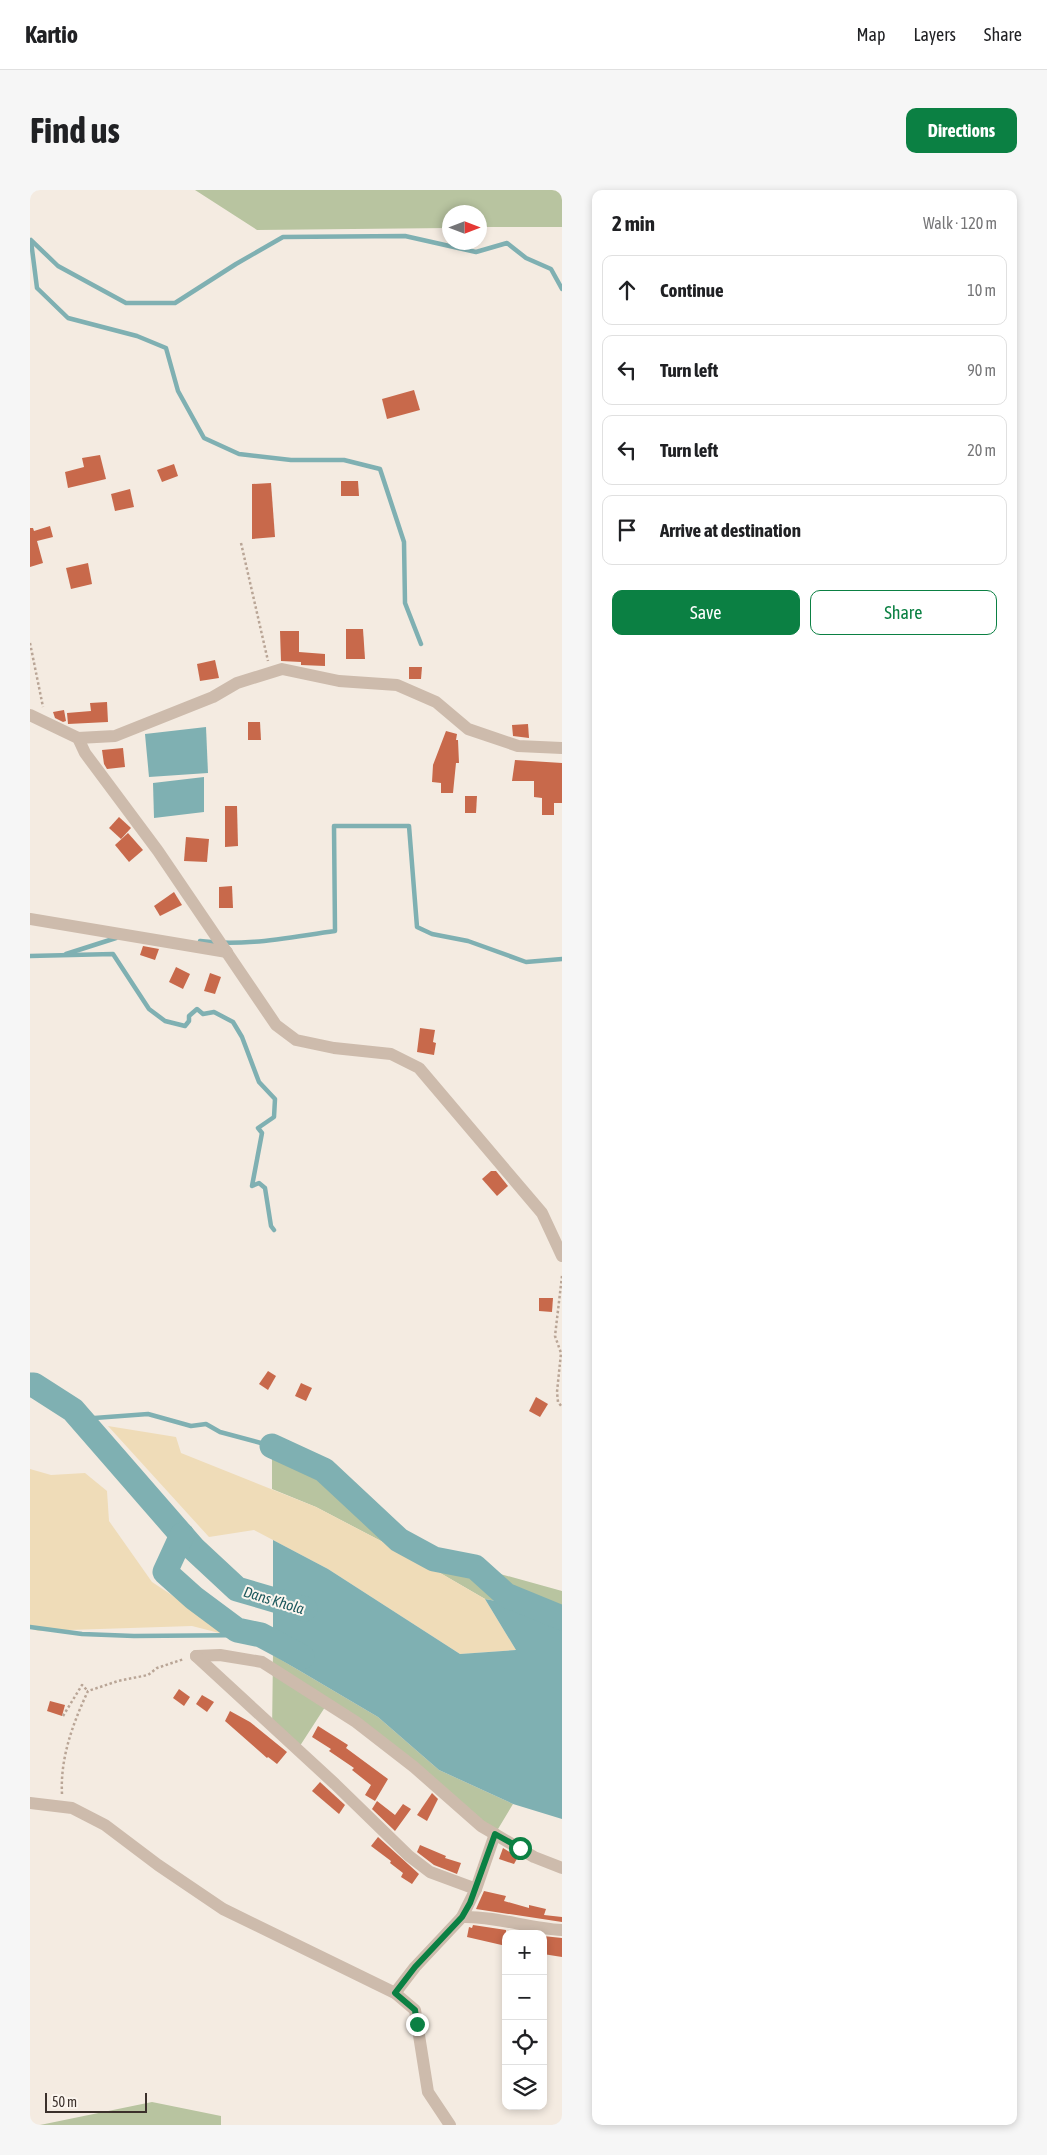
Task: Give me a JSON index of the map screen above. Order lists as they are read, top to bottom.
{
  "water": ["Dans Khola"],
  "scale_bar": "50 m",
  "north": "right",
  "page": {
    "header": "Kartio",
    "nav": ["Map", "Layers", "Share"],
    "buttons": [
      "Directions",
      ["Save", "Share"]
    ],
    "title": "Find us",
    "heading": ["2 min", "Walk · 120 m"],
    "list": [
      ["Continue", "10 m"],
      ["Turn left", "90 m"],
      ["Turn left", "20 m"],
      "Arrive at destination"
    ],
    "map_buttons": ["+", "−"],
    "scale": "50 m"
  }
}
